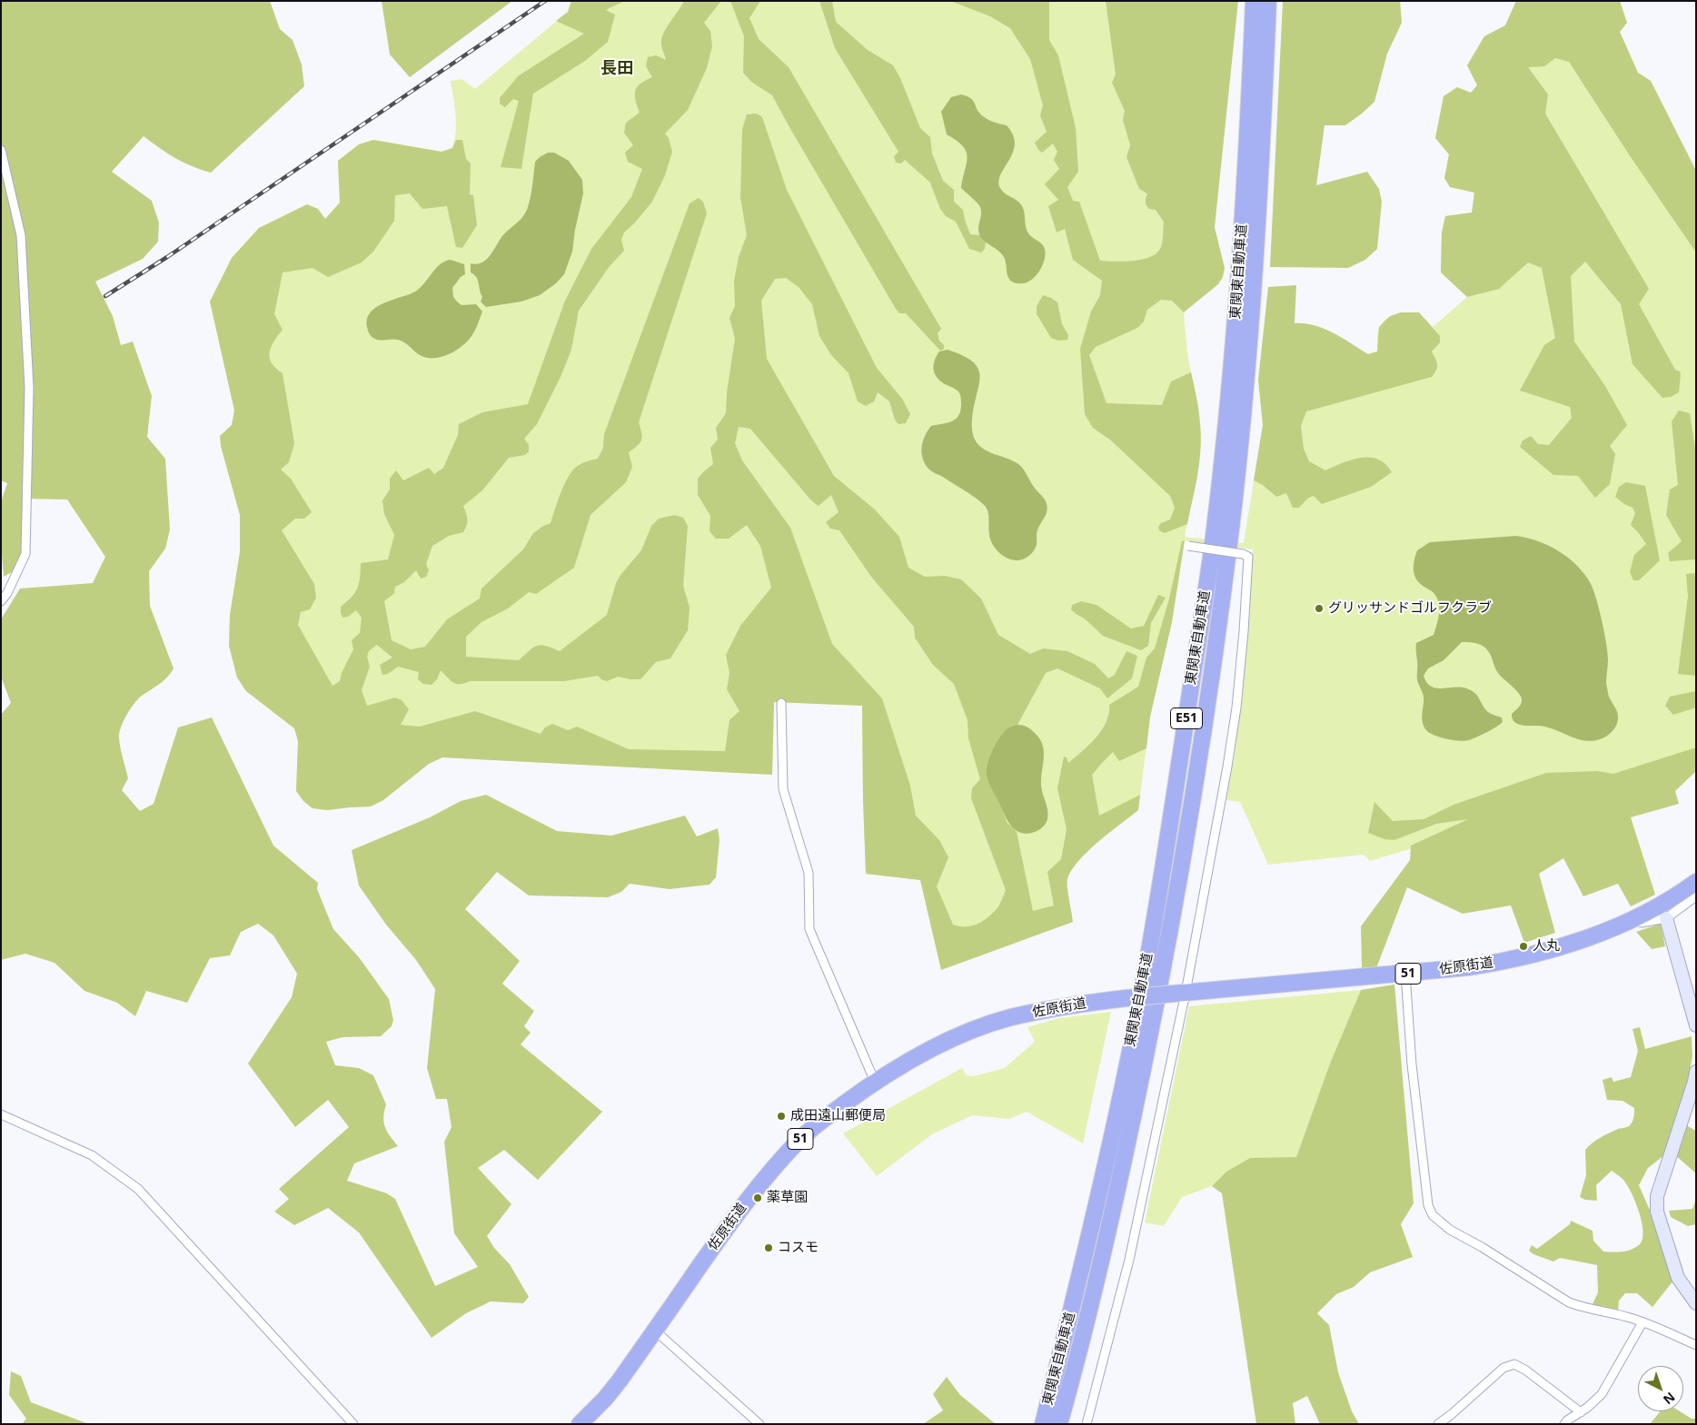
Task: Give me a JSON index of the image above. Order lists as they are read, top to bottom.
{
  "streets": {
    "highway": [
      "東関東自動車道",
      "E51",
      "佐原街道",
      "51"
    ]
  },
  "districts": ["長田"],
  "places": [
    "グリッサンドゴルフクラブ",
    "人丸",
    "成田遠山郵便局",
    "薬草園",
    "コスモ"
  ],
  "north": "bottom right"
}
